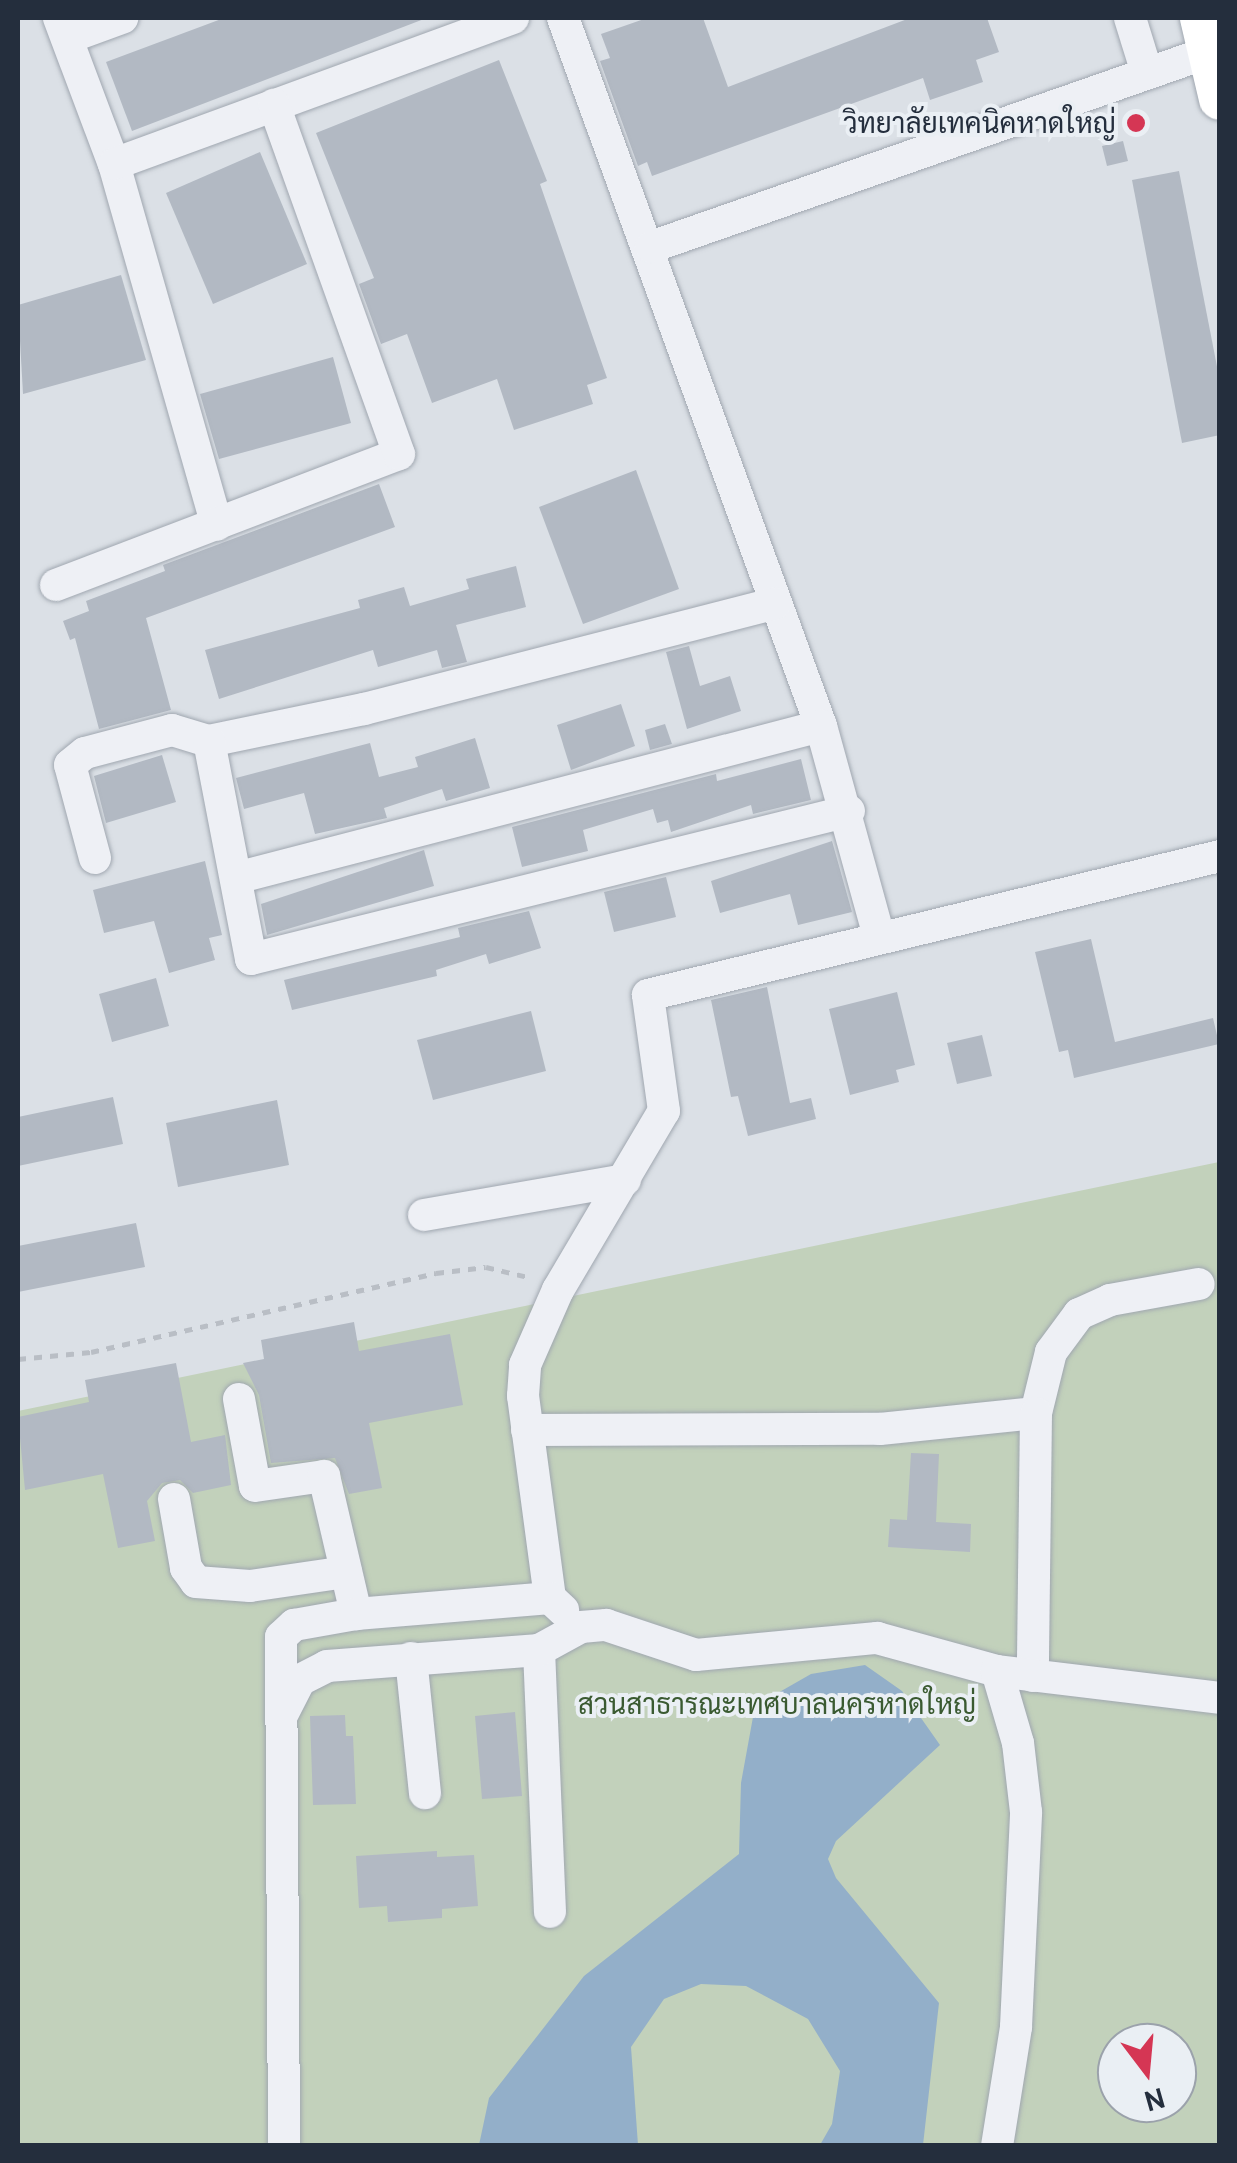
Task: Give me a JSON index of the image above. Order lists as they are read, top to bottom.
{
  "parks": ["สวนสาธารณะเทศบาลนครหาดใหญ่"],
  "places": ["วิทยาลัยเทคนิคหาดใหญ่"],
  "north": "bottom"
}
